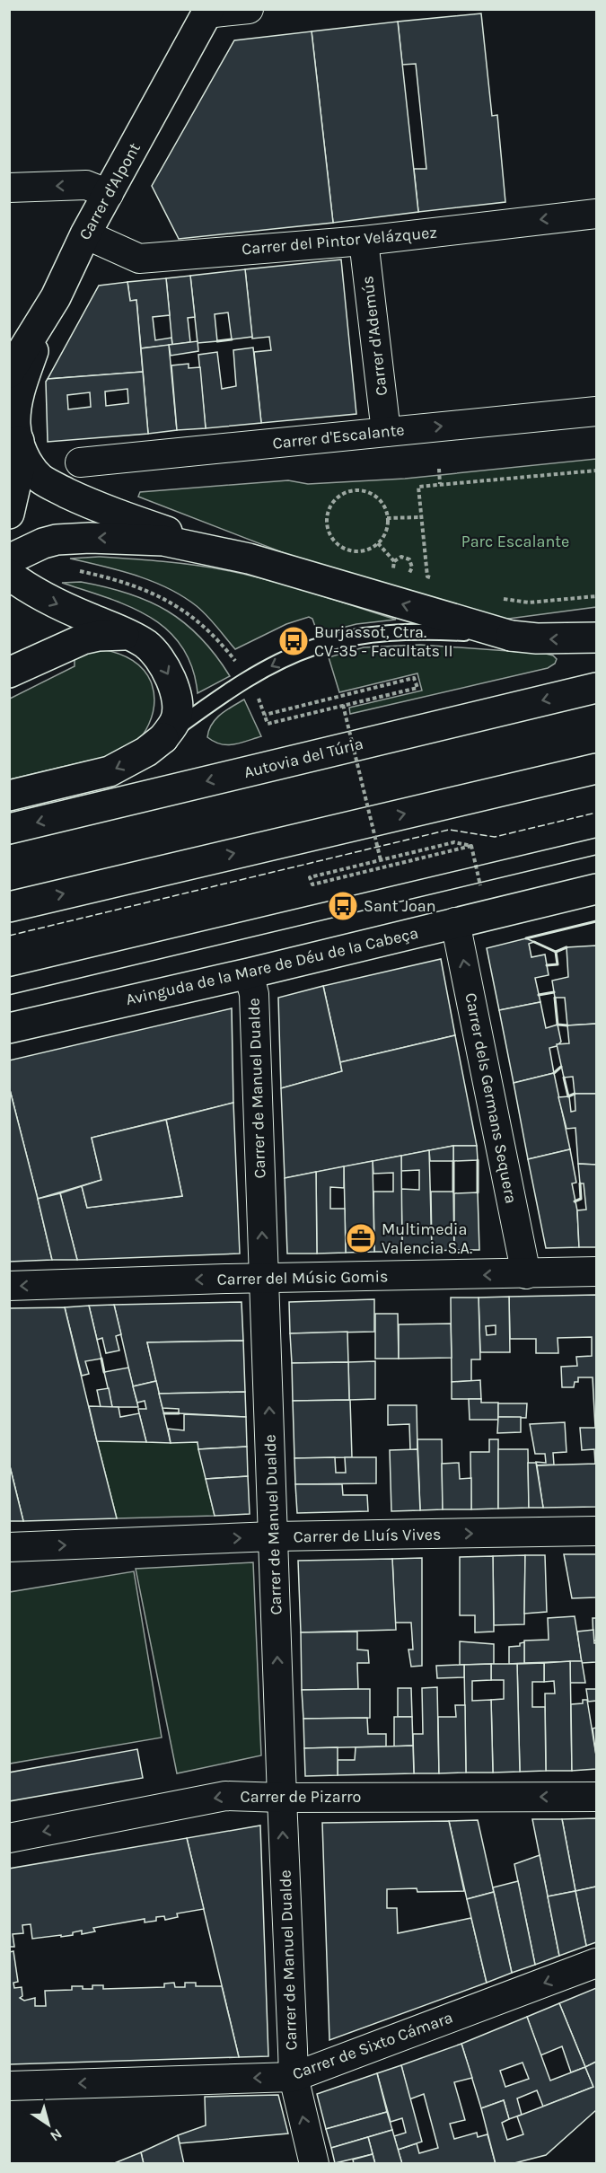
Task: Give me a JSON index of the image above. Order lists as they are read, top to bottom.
{
  "streets": {
    "main road": ["Carrer d'Alpont", "Autovia del Túria", "Avinguda de la Mare de Déu de la Cabeça"],
    "street": [
      "Carrer del Pintor Velázquez",
      "Carrer d'Ademús",
      "Carrer d'Escalante",
      "Carrer de Manuel Dualde",
      "Carrer dels Germans Sequera",
      "Carrer del Músic Gomis",
      "Carrer de Lluís Vives",
      "Carrer de Pizarro",
      "Carrer de Sixto Cámara"
    ]
  },
  "crossings": [
    ["Carrer d'Alpont", "Carrer del Pintor Velázquez"],
    ["Carrer del Pintor Velázquez", "Carrer d'Ademús"],
    ["Carrer d'Ademús", "Carrer d'Escalante"],
    ["Avinguda de la Mare de Déu de la Cabeça", "Carrer de Manuel Dualde"],
    ["Avinguda de la Mare de Déu de la Cabeça", "Carrer dels Germans Sequera"],
    ["Carrer de Manuel Dualde", "Carrer del Músic Gomis"],
    ["Carrer de Manuel Dualde", "Carrer de Lluís Vives"],
    ["Carrer de Manuel Dualde", "Carrer de Pizarro"],
    ["Carrer de Manuel Dualde", "Carrer de Sixto Cámara"],
    ["Carrer dels Germans Sequera", "Carrer del Músic Gomis"]
  ],
  "one_way": [
    "Carrer del Pintor Velázquez",
    "Carrer d'Escalante",
    "Carrer de Manuel Dualde",
    "Carrer dels Germans Sequera",
    "Carrer del Músic Gomis",
    "Carrer de Lluís Vives",
    "Carrer de Pizarro",
    "Carrer de Sixto Cámara"
  ],
  "parks": ["Parc Escalante"],
  "places": {
    "bus stop": ["Burjassot, Ctra. CV-35 - Facultats II", "Sant Joan"],
    "office": ["Multimedia Valencia S.A."]
  },
  "north": "bottom right"
}
